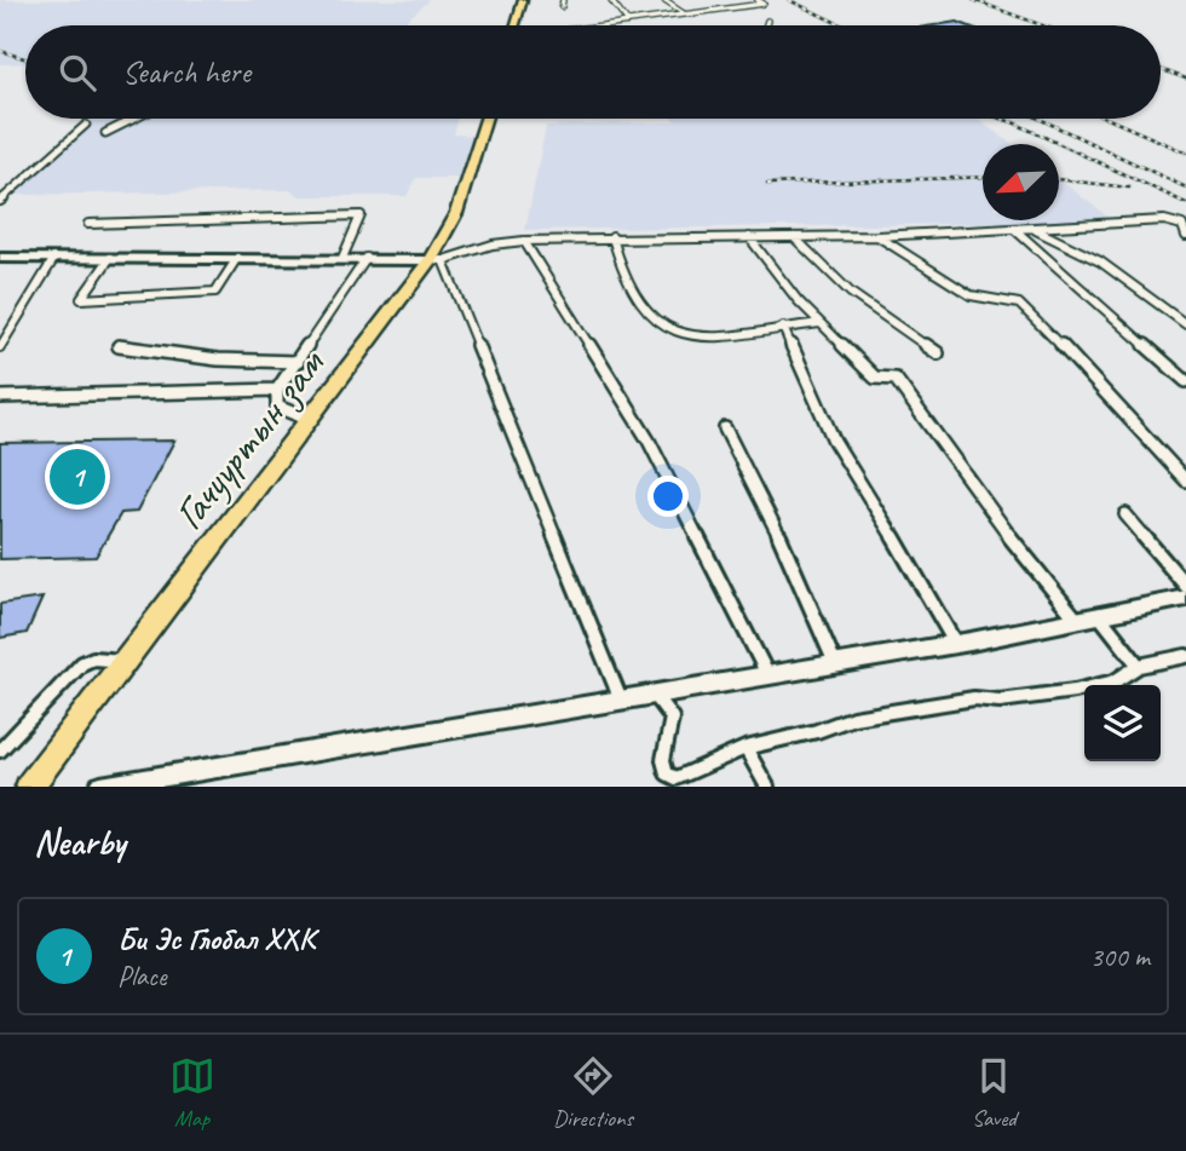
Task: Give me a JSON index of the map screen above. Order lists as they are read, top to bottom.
{
  "streets": {
    "highway": ["Гачууртын зам"]
  },
  "north": "bottom left",
  "page": {
    "search": "Search here",
    "pins": "1",
    "heading": "Nearby",
    "list": [
      {
        "mark": "1",
        "name": "Би Эс Глобал ХХК",
        "note": "Place",
        "value": "300 m"
      }
    ],
    "nav": ["Map", "Directions", "Saved"]
  }
}
